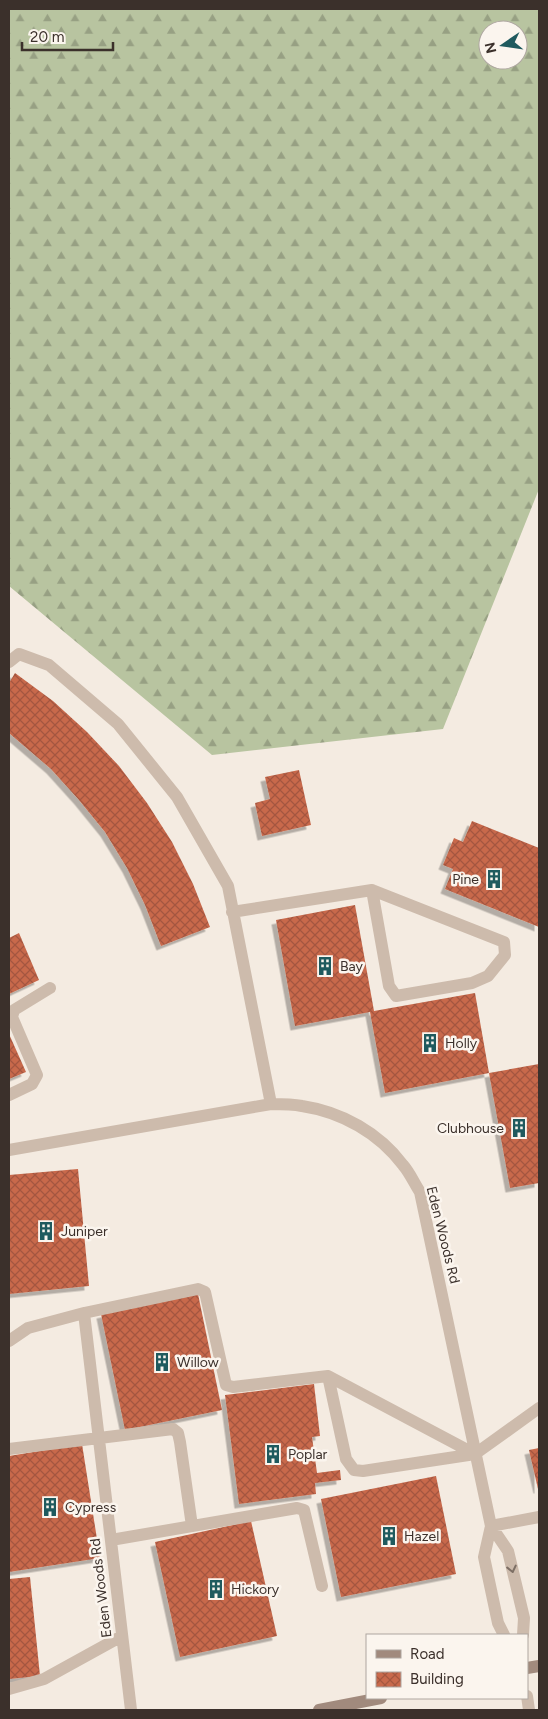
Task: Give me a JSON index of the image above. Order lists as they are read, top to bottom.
{
  "streets": {
    "street": ["Eden Woods Rd"]
  },
  "places": {
    "building": [
      "Pine",
      "Bay",
      "Holly",
      "Clubhouse",
      "Juniper",
      "Willow",
      "Poplar",
      "Cypress",
      "Hazel",
      "Hickory"
    ]
  },
  "legend": ["Road", "Building"],
  "scale_bar": "20 m",
  "north": "left"
}
